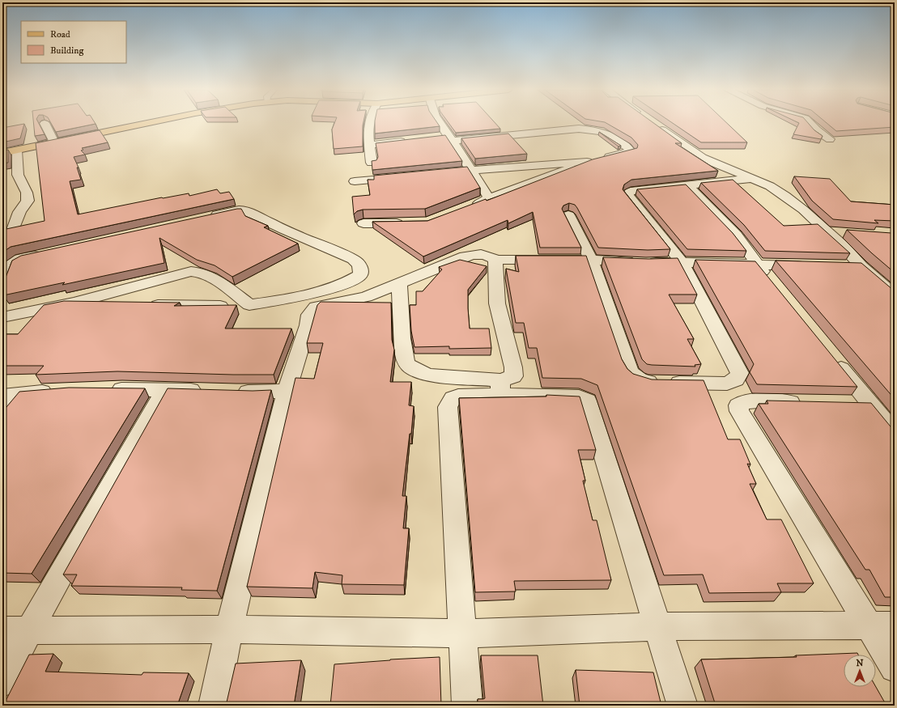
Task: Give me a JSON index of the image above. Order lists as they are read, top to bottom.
{
  "legend": ["Road", "Building"],
  "north": "top"
}
